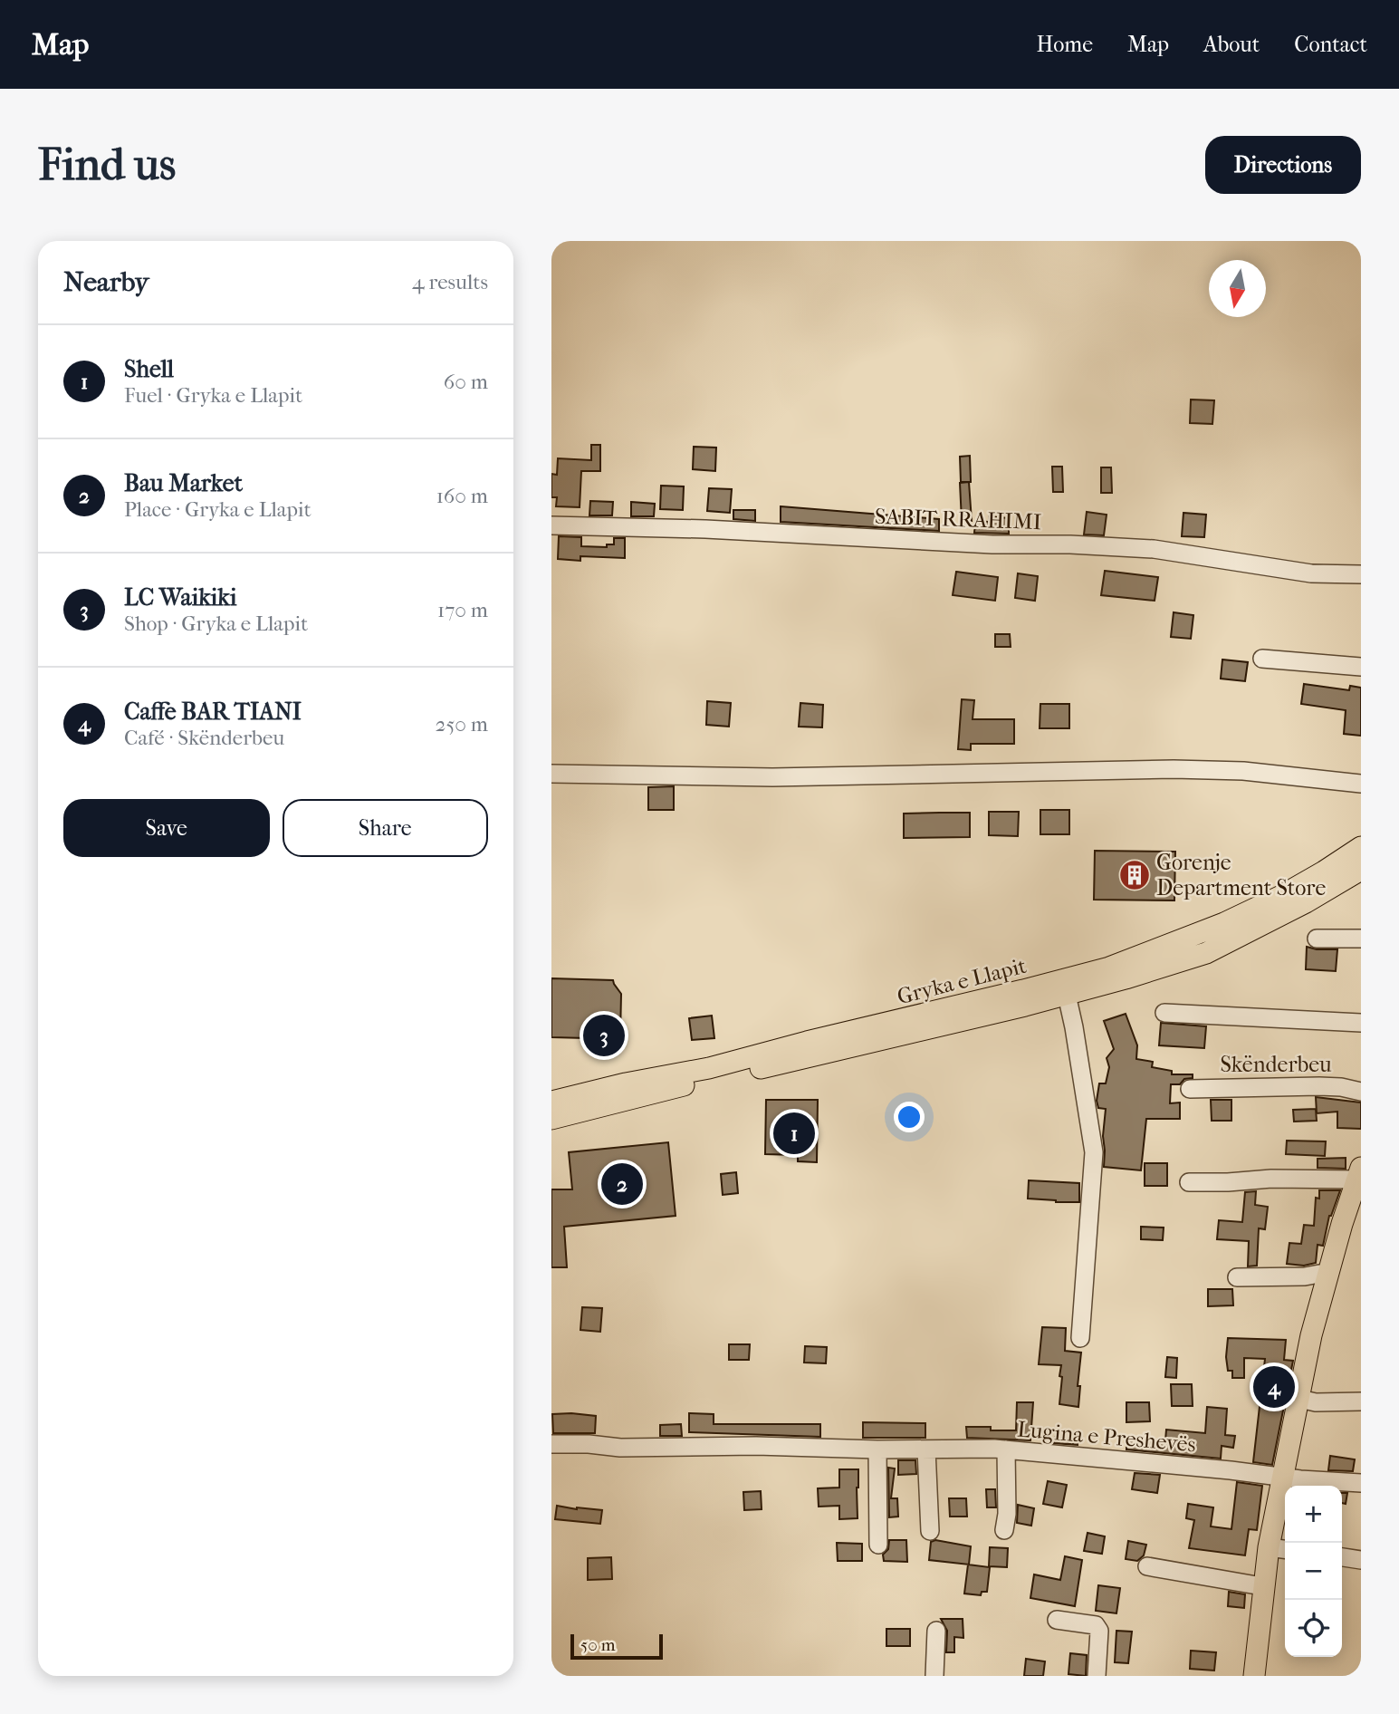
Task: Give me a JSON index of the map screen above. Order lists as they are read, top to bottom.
{
  "streets": {
    "main road": ["Gryka e Llapit"],
    "street": ["SABIT RRAHIMI", "Skënderbeu", "Lugina e Preshevës"]
  },
  "places": {
    "building": ["Gorenje Department Store"]
  },
  "scale_bar": "50 m",
  "north": "bottom",
  "page": {
    "header": "Map",
    "nav": [
      "Home",
      "Map",
      "About",
      "Contact"
    ],
    "buttons": [
      "Directions",
      ["Save", "Share"]
    ],
    "title": "Find us",
    "heading": ["Nearby", "4 results"],
    "list": [
      {
        "mark": "1",
        "name": "Shell",
        "note": "Fuel · Gryka e Llapit",
        "value": "60 m"
      },
      {
        "mark": "2",
        "name": "Bau Market",
        "note": "Place · Gryka e Llapit",
        "value": "160 m"
      },
      {
        "mark": "3",
        "name": "LC Waikiki",
        "note": "Shop · Gryka e Llapit",
        "value": "170 m"
      },
      {
        "mark": "4",
        "name": "Caffe BAR TIANI",
        "note": "Café · Skënderbeu",
        "value": "250 m"
      }
    ],
    "pins": [
      "3",
      "1",
      "2",
      "4"
    ],
    "map_buttons": ["+", "−"],
    "scale": "50 m"
  }
}
